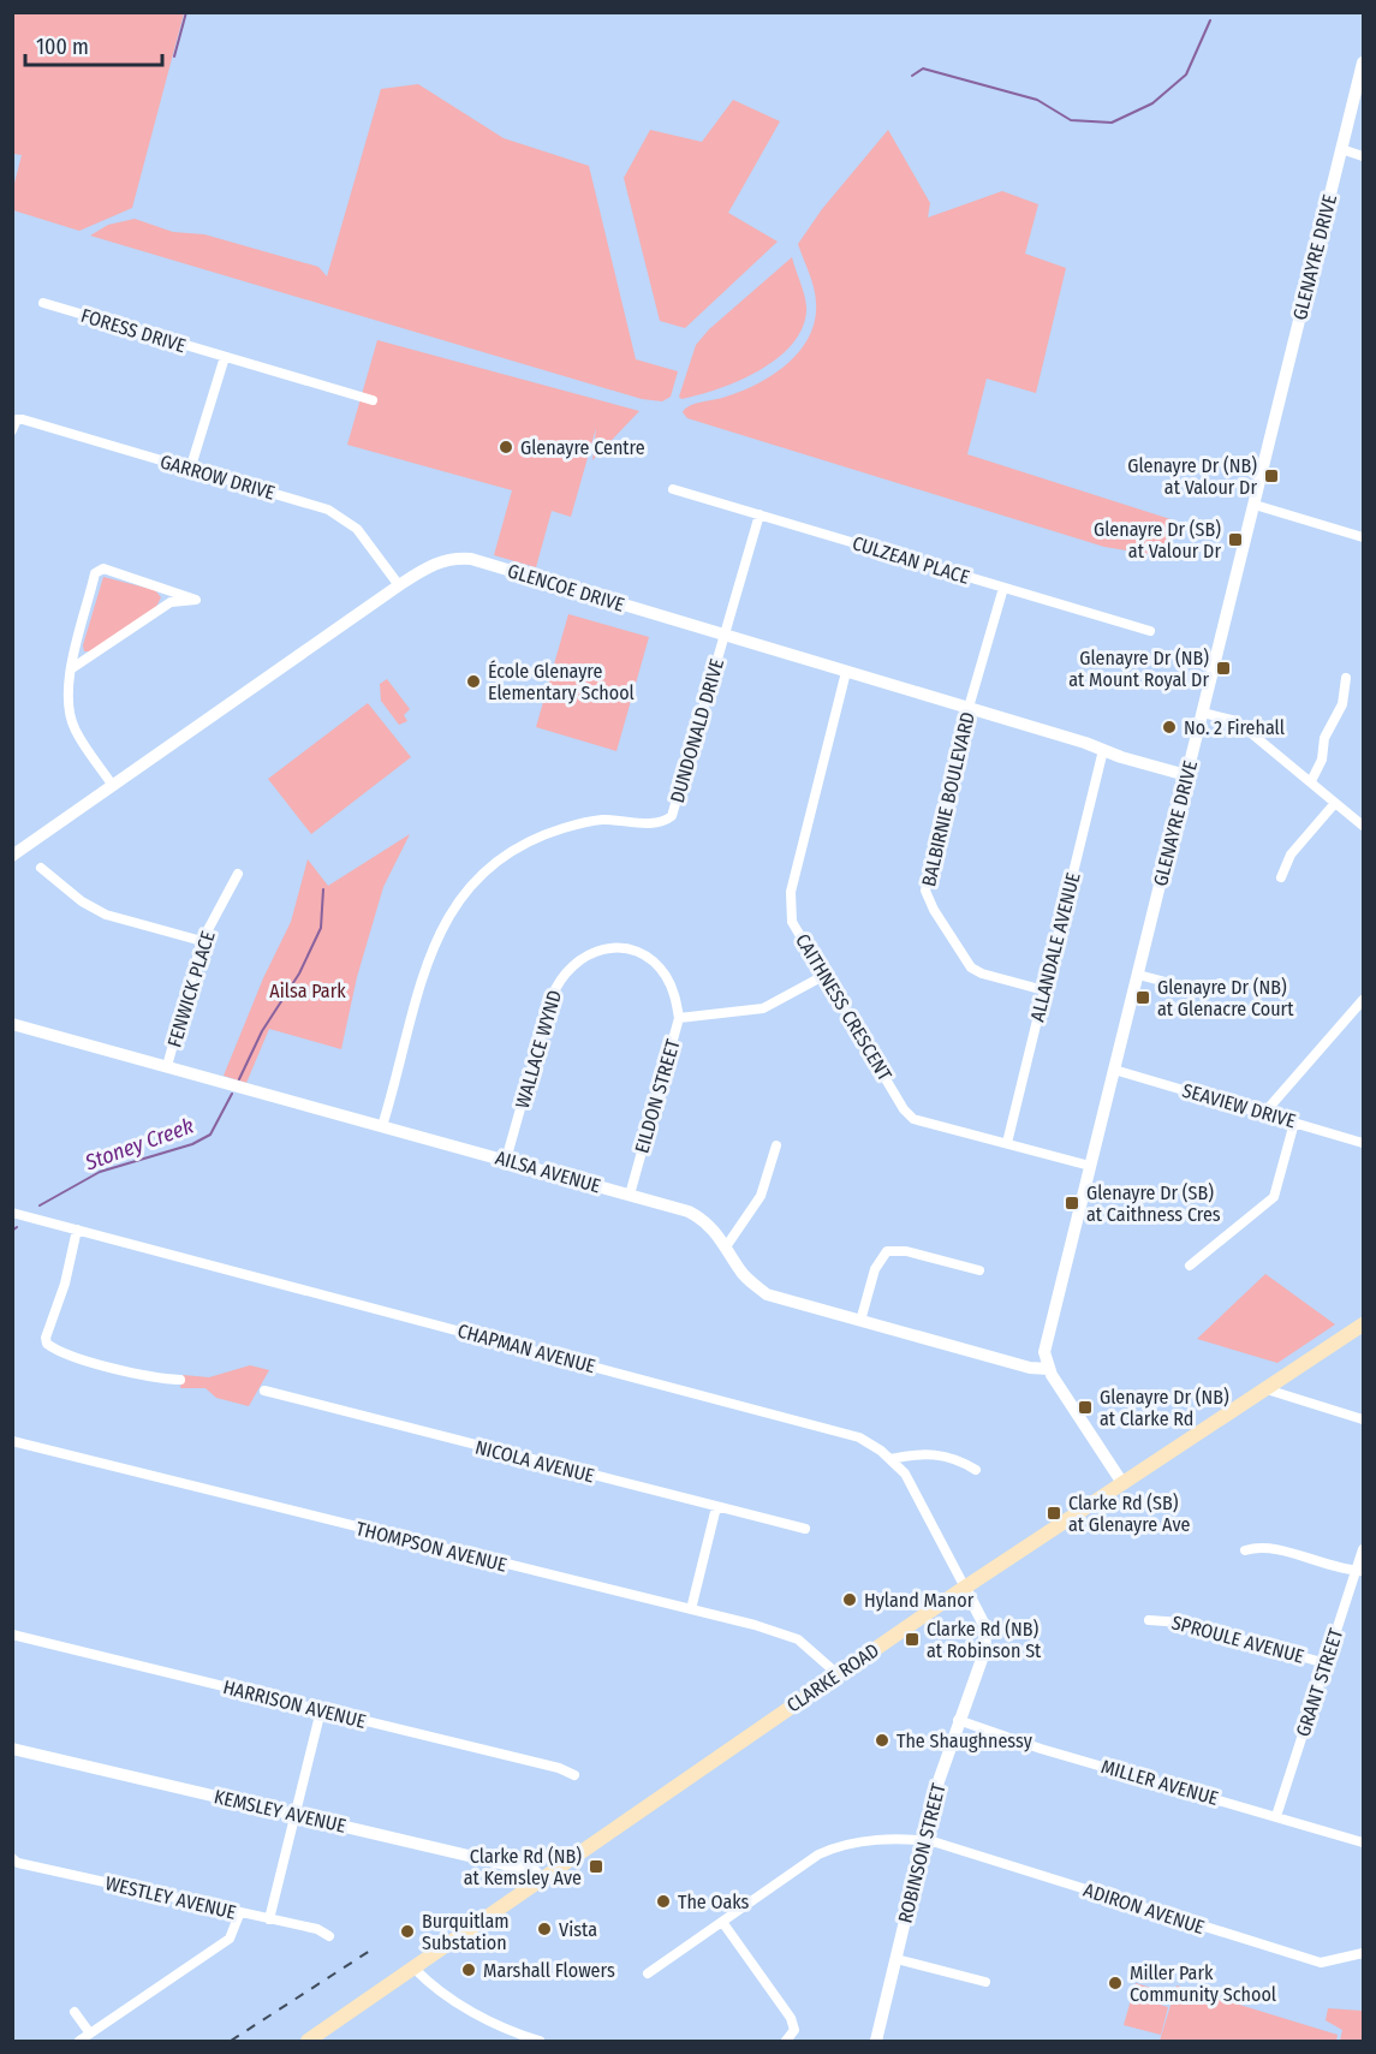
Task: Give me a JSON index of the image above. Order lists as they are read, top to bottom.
{
  "streets": {
    "main road": ["CLARKE ROAD"],
    "street": [
      "GLENAYRE DRIVE",
      "FORESS DRIVE",
      "GARROW DRIVE",
      "CULZEAN PLACE",
      "GLENCOE DRIVE",
      "DUNDONALD DRIVE",
      "BALBIRNIE BOULEVARD",
      "ALLANDALE AVENUE",
      "FENWICK PLACE",
      "CAITHNESS CRESCENT",
      "WALLACE WYND",
      "EILDON STREET",
      "SEAVIEW DRIVE",
      "AILSA AVENUE",
      "CHAPMAN AVENUE",
      "NICOLA AVENUE",
      "THOMPSON AVENUE",
      "SPROULE AVENUE",
      "GRANT STREET",
      "HARRISON AVENUE",
      "MILLER AVENUE",
      "KEMSLEY AVENUE",
      "ROBINSON STREET",
      "WESTLEY AVENUE",
      "ADIRON AVENUE"
    ]
  },
  "crossings": [
    ["GLENAYRE DRIVE", "GLENCOE DRIVE"],
    ["GLENAYRE DRIVE", "CAITHNESS CRESCENT"],
    ["GLENAYRE DRIVE", "SEAVIEW DRIVE"],
    ["GLENAYRE DRIVE", "AILSA AVENUE"],
    ["GARROW DRIVE", "GLENCOE DRIVE"],
    ["CULZEAN PLACE", "DUNDONALD DRIVE"],
    ["CULZEAN PLACE", "BALBIRNIE BOULEVARD"],
    ["GLENCOE DRIVE", "DUNDONALD DRIVE"],
    ["GLENCOE DRIVE", "BALBIRNIE BOULEVARD"],
    ["GLENCOE DRIVE", "ALLANDALE AVENUE"],
    ["GLENCOE DRIVE", "CAITHNESS CRESCENT"],
    ["DUNDONALD DRIVE", "AILSA AVENUE"],
    ["BALBIRNIE BOULEVARD", "ALLANDALE AVENUE"],
    ["ALLANDALE AVENUE", "CAITHNESS CRESCENT"],
    ["FENWICK PLACE", "AILSA AVENUE"],
    ["CAITHNESS CRESCENT", "EILDON STREET"],
    ["WALLACE WYND", "EILDON STREET"],
    ["WALLACE WYND", "AILSA AVENUE"],
    ["EILDON STREET", "AILSA AVENUE"],
    ["CHAPMAN AVENUE", "CLARKE ROAD"],
    ["CHAPMAN AVENUE", "ROBINSON STREET"],
    ["THOMPSON AVENUE", "CLARKE ROAD"],
    ["SPROULE AVENUE", "GRANT STREET"],
    ["CLARKE ROAD", "KEMSLEY AVENUE"],
    ["CLARKE ROAD", "ROBINSON STREET"],
    ["GRANT STREET", "MILLER AVENUE"],
    ["MILLER AVENUE", "ROBINSON STREET"],
    ["ROBINSON STREET", "ADIRON AVENUE"]
  ],
  "water": ["Stoney Creek"],
  "parks": ["Ailsa Park"],
  "places": {
    "other": [
      "Glenayre Centre",
      "École Glenayre Elementary School",
      "No. 2 Firehall",
      "Hyland Manor",
      "The Shaughnessy",
      "The Oaks",
      "Vista",
      "Burquitlam Substation",
      "Marshall Flowers",
      "Miller Park Community School"
    ],
    "transit": [
      "Glenayre Dr (NB) at Valour Dr",
      "Glenayre Dr (SB) at Valour Dr",
      "Glenayre Dr (NB) at Mount Royal Dr",
      "Glenayre Dr (NB) at Glenacre Court",
      "Glenayre Dr (SB) at Caithness Cres",
      "Glenayre Dr (NB) at Clarke Rd",
      "Clarke Rd (SB) at Glenayre Ave",
      "Clarke Rd (NB) at Robinson St",
      "Clarke Rd (NB) at Kemsley Ave"
    ]
  },
  "scale_bar": "100 m"
}
